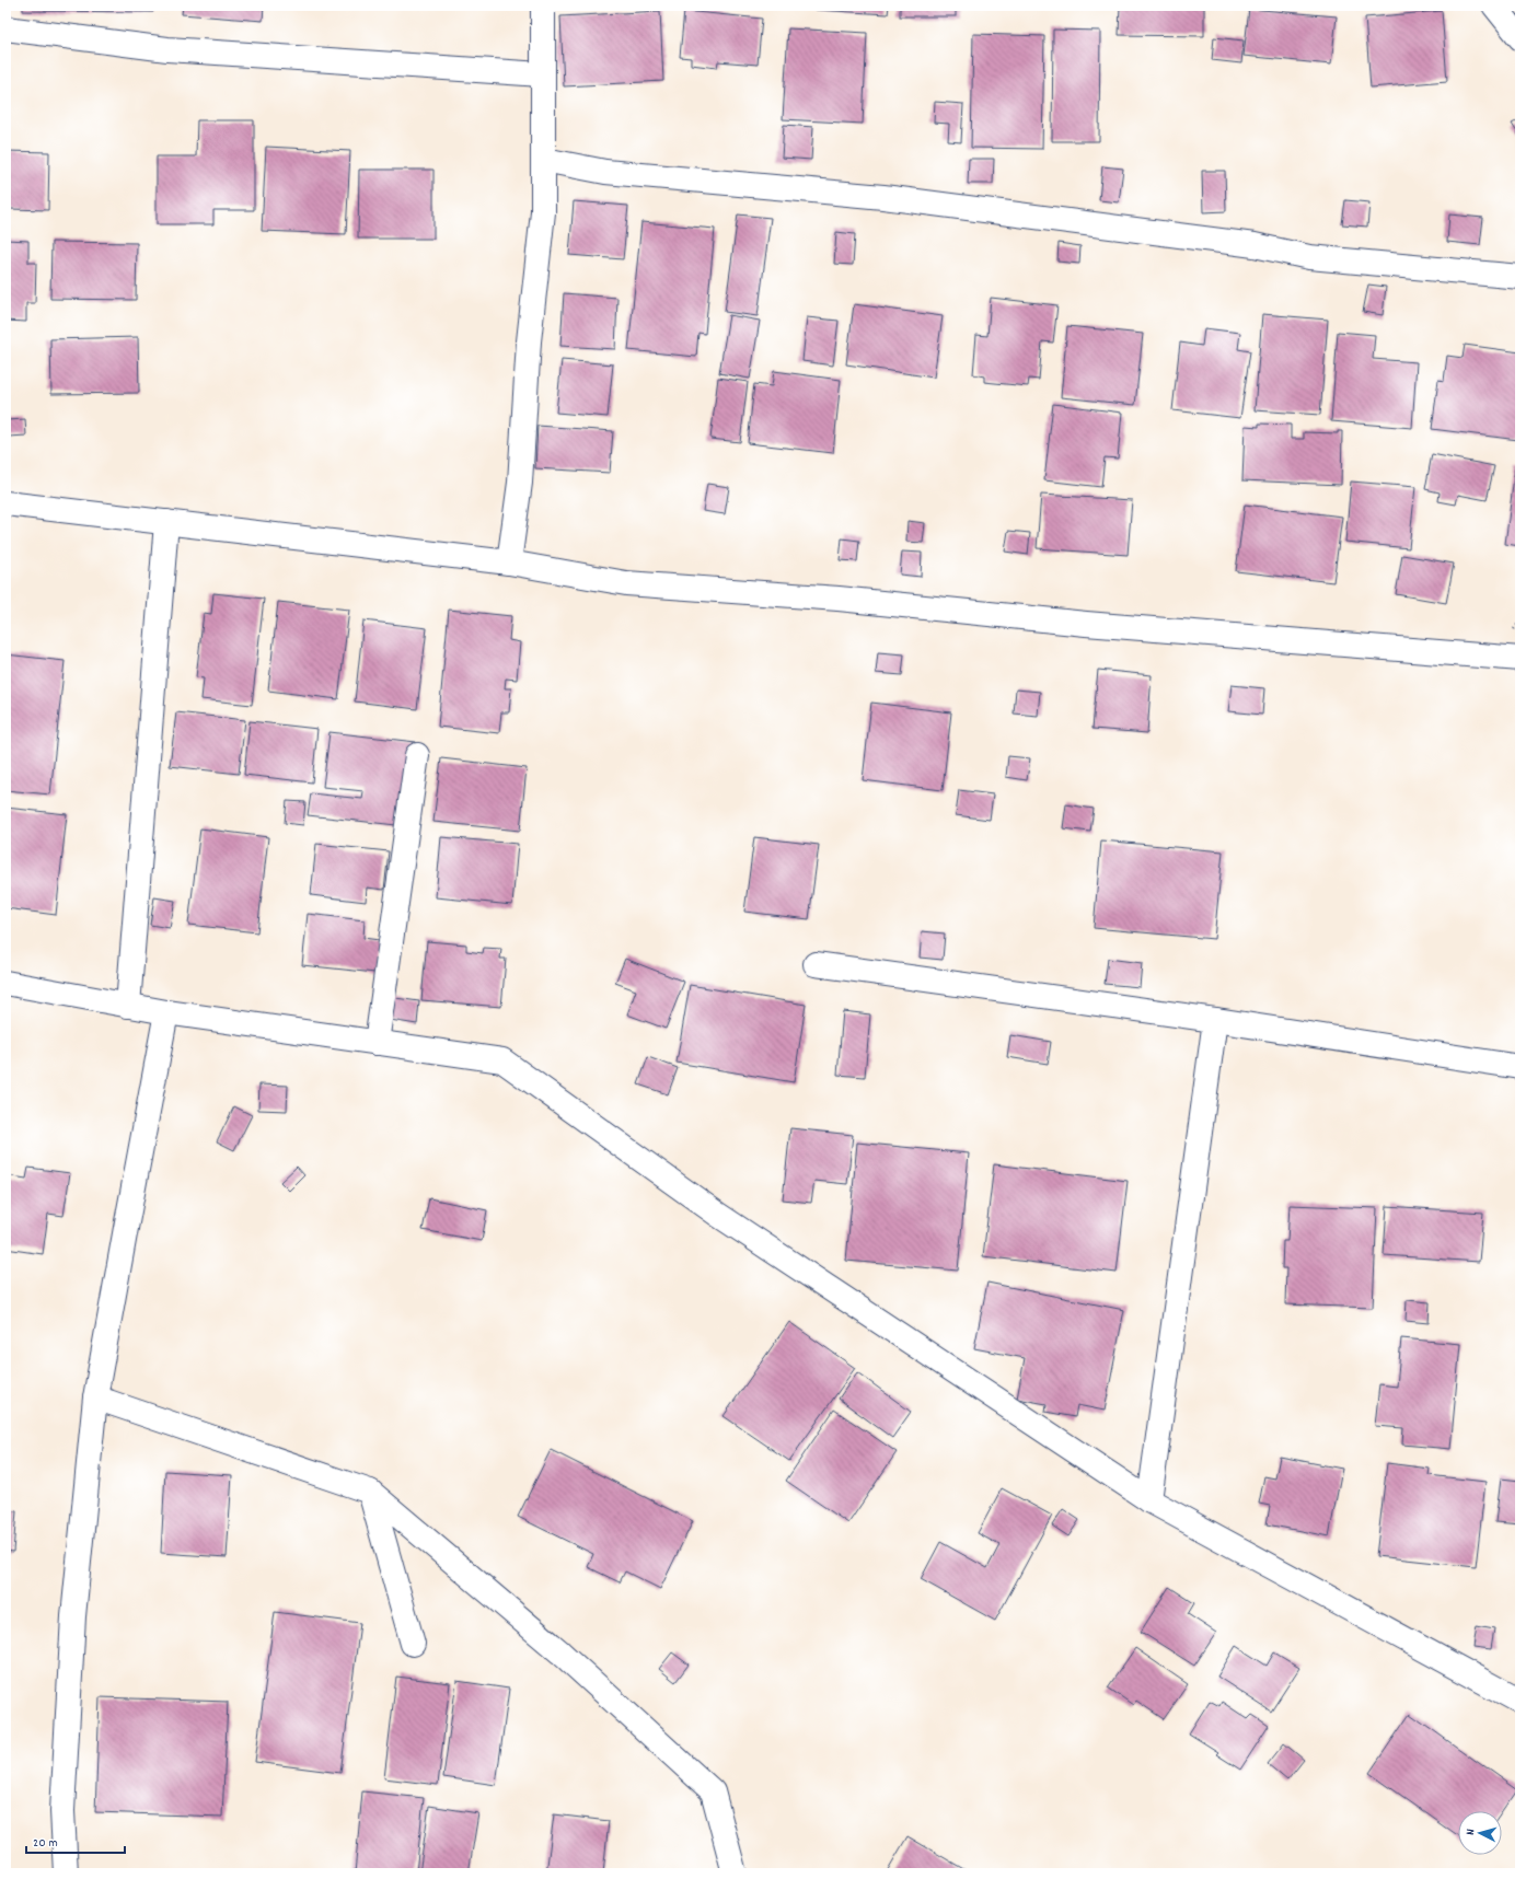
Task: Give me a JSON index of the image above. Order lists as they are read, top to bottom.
{
  "scale_bar": "20 m",
  "north": "left"
}
